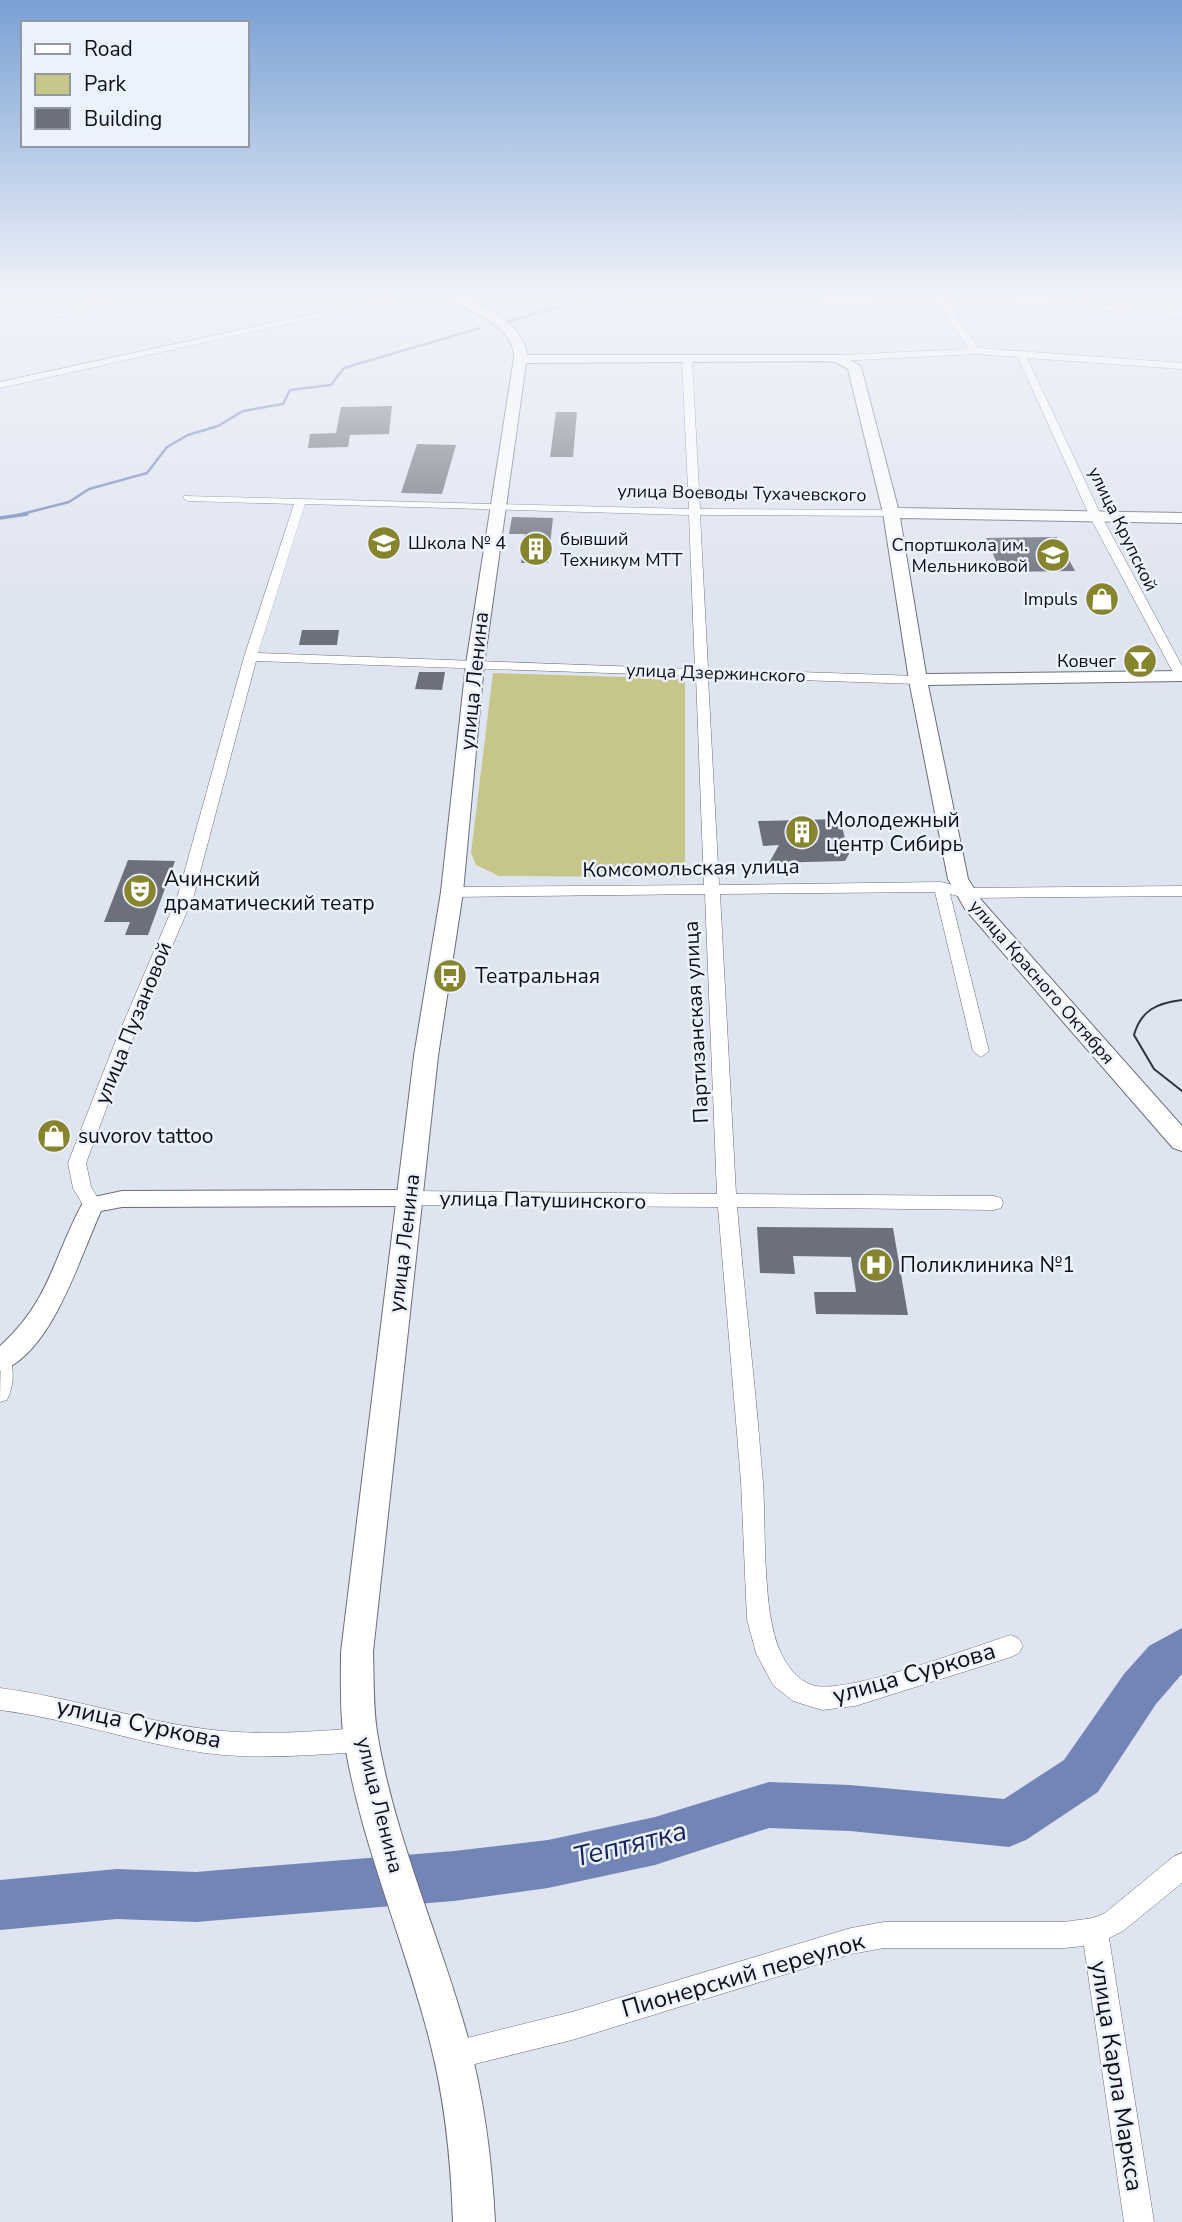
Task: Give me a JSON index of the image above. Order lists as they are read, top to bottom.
{
  "streets": {
    "main road": [
      "улица Воеводы Тухачевского",
      "улица Дзержинского",
      "улица Ленина",
      "улица Красного Октября"
    ],
    "street": [
      "улица Крупской",
      "Комсомольская улица",
      "Партизанская улица",
      "улица Пузановой",
      "улица Патушинского",
      "улица Суркова",
      "Пионерский переулок",
      "улица Карла Маркса"
    ]
  },
  "crossings": [
    ["улица Воеводы Тухачевского", "улица Крупской"],
    ["улица Воеводы Тухачевского", "улица Ленина"],
    ["улица Воеводы Тухачевского", "улица Красного Октября"],
    ["улица Воеводы Тухачевского", "Партизанская улица"],
    ["улица Воеводы Тухачевского", "улица Пузановой"],
    ["улица Крупской", "улица Дзержинского"],
    ["улица Дзержинского", "улица Ленина"],
    ["улица Дзержинского", "улица Красного Октября"],
    ["улица Дзержинского", "Партизанская улица"],
    ["улица Дзержинского", "улица Пузановой"],
    ["улица Ленина", "Комсомольская улица"],
    ["улица Ленина", "улица Патушинского"],
    ["улица Ленина", "улица Суркова"],
    ["улица Ленина", "Пионерский переулок"],
    ["Комсомольская улица", "улица Красного Октября"],
    ["Комсомольская улица", "Партизанская улица"],
    ["Партизанская улица", "улица Патушинского"],
    ["Партизанская улица", "улица Суркова"],
    ["улица Пузановой", "улица Патушинского"],
    ["Пионерский переулок", "улица Карла Маркса"]
  ],
  "water": ["Тептятка"],
  "places": {
    "school or university": ["Школа № 4", "Спортшкола им. Мельниковой"],
    "building": ["бывший Техникум МТТ", "Молодежный центр Сибирь"],
    "shop": ["Impuls", "suvorov tattoo"],
    "bar": ["Ковчег"],
    "theatre": ["Ачинский драматический театр"],
    "bus stop": ["Театральная"],
    "hospital": ["Поликлиника №1"]
  },
  "legend": ["Road", "Park", "Building"]
}
